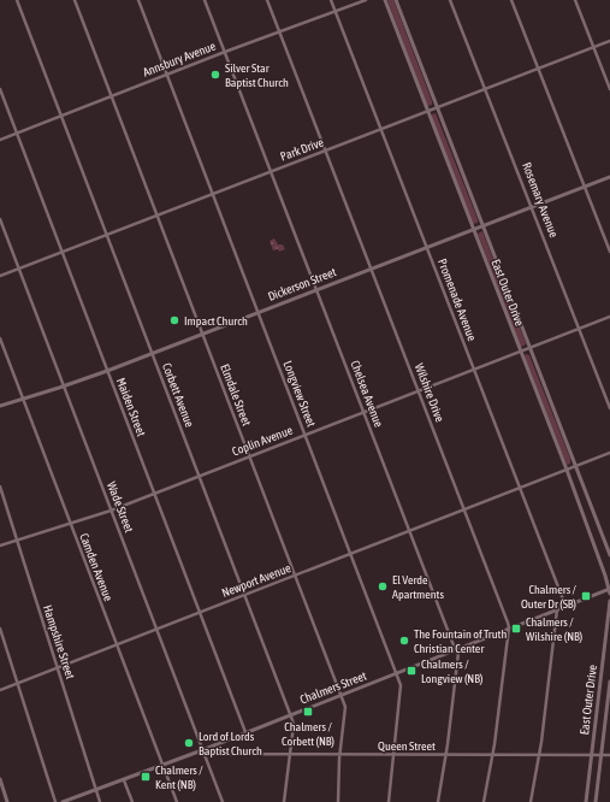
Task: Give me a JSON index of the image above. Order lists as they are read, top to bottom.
{
  "streets": {
    "street": [
      "Annsbury Avenue",
      "Park Drive",
      "Rosemary Avenue",
      "Dickerson Street",
      "East Outer Drive",
      "Promenade Avenue",
      "Wilshire Drive",
      "Longview Street",
      "Chelsea Avenue",
      "Corbett Avenue",
      "Elmdale Street",
      "Maiden Street",
      "Coplin Avenue",
      "Wade Street",
      "Camden Avenue",
      "Newport Avenue",
      "Hampshire Street",
      "Chalmers Street",
      "Queen Street"
    ]
  },
  "crossings": [
    ["Annsbury Avenue", "Promenade Avenue"],
    ["Annsbury Avenue", "Wilshire Drive"],
    ["Annsbury Avenue", "Longview Street"],
    ["Annsbury Avenue", "Chelsea Avenue"],
    ["Annsbury Avenue", "Corbett Avenue"],
    ["Annsbury Avenue", "Elmdale Street"],
    ["Annsbury Avenue", "Maiden Street"],
    ["Park Drive", "Rosemary Avenue"],
    ["Park Drive", "East Outer Drive"],
    ["Park Drive", "Promenade Avenue"],
    ["Park Drive", "Wilshire Drive"],
    ["Park Drive", "Longview Street"],
    ["Park Drive", "Chelsea Avenue"],
    ["Park Drive", "Corbett Avenue"],
    ["Park Drive", "Elmdale Street"],
    ["Park Drive", "Maiden Street"],
    ["Park Drive", "Wade Street"],
    ["Rosemary Avenue", "Dickerson Street"],
    ["Rosemary Avenue", "Coplin Avenue"],
    ["Dickerson Street", "East Outer Drive"],
    ["Dickerson Street", "Promenade Avenue"],
    ["Dickerson Street", "Wilshire Drive"],
    ["Dickerson Street", "Longview Street"],
    ["Dickerson Street", "Chelsea Avenue"],
    ["Dickerson Street", "Corbett Avenue"],
    ["Dickerson Street", "Elmdale Street"],
    ["Dickerson Street", "Maiden Street"],
    ["Dickerson Street", "Wade Street"],
    ["Dickerson Street", "Camden Avenue"],
    ["East Outer Drive", "Coplin Avenue"],
    ["East Outer Drive", "Newport Avenue"],
    ["East Outer Drive", "Chalmers Street"],
    ["East Outer Drive", "Queen Street"],
    ["Promenade Avenue", "Coplin Avenue"],
    ["Promenade Avenue", "Newport Avenue"],
    ["Promenade Avenue", "Chalmers Street"],
    ["Wilshire Drive", "Coplin Avenue"],
    ["Wilshire Drive", "Newport Avenue"],
    ["Wilshire Drive", "Chalmers Street"],
    ["Wilshire Drive", "Queen Street"],
    ["Longview Street", "Coplin Avenue"],
    ["Longview Street", "Newport Avenue"],
    ["Longview Street", "Chalmers Street"],
    ["Longview Street", "Queen Street"],
    ["Chelsea Avenue", "Coplin Avenue"],
    ["Chelsea Avenue", "Newport Avenue"],
    ["Chelsea Avenue", "Chalmers Street"],
    ["Chelsea Avenue", "Queen Street"],
    ["Corbett Avenue", "Coplin Avenue"],
    ["Corbett Avenue", "Newport Avenue"],
    ["Corbett Avenue", "Chalmers Street"],
    ["Corbett Avenue", "Queen Street"],
    ["Elmdale Street", "Coplin Avenue"],
    ["Elmdale Street", "Newport Avenue"],
    ["Elmdale Street", "Chalmers Street"],
    ["Elmdale Street", "Queen Street"],
    ["Maiden Street", "Coplin Avenue"],
    ["Maiden Street", "Newport Avenue"],
    ["Maiden Street", "Chalmers Street"],
    ["Coplin Avenue", "Wade Street"],
    ["Coplin Avenue", "Camden Avenue"],
    ["Coplin Avenue", "Hampshire Street"],
    ["Wade Street", "Newport Avenue"],
    ["Wade Street", "Chalmers Street"],
    ["Wade Street", "Queen Street"],
    ["Camden Avenue", "Newport Avenue"],
    ["Camden Avenue", "Chalmers Street"],
    ["Newport Avenue", "Hampshire Street"],
    ["Hampshire Street", "Chalmers Street"],
    ["Chalmers Street", "Queen Street"]
  ],
  "places": {
    "other": [
      "Silver Star Baptist Church",
      "Impact Church",
      "El Verde Apartments",
      "The Fountain of Truth Christian Center",
      "Lord of Lords Baptist Church"
    ],
    "transit": [
      "Chalmers / Outer Dr (SB)",
      "Chalmers / Wilshire (NB)",
      "Chalmers / Longview (NB)",
      "Chalmers / Corbett (NB)",
      "Chalmers / Kent (NB)"
    ]
  }
}
